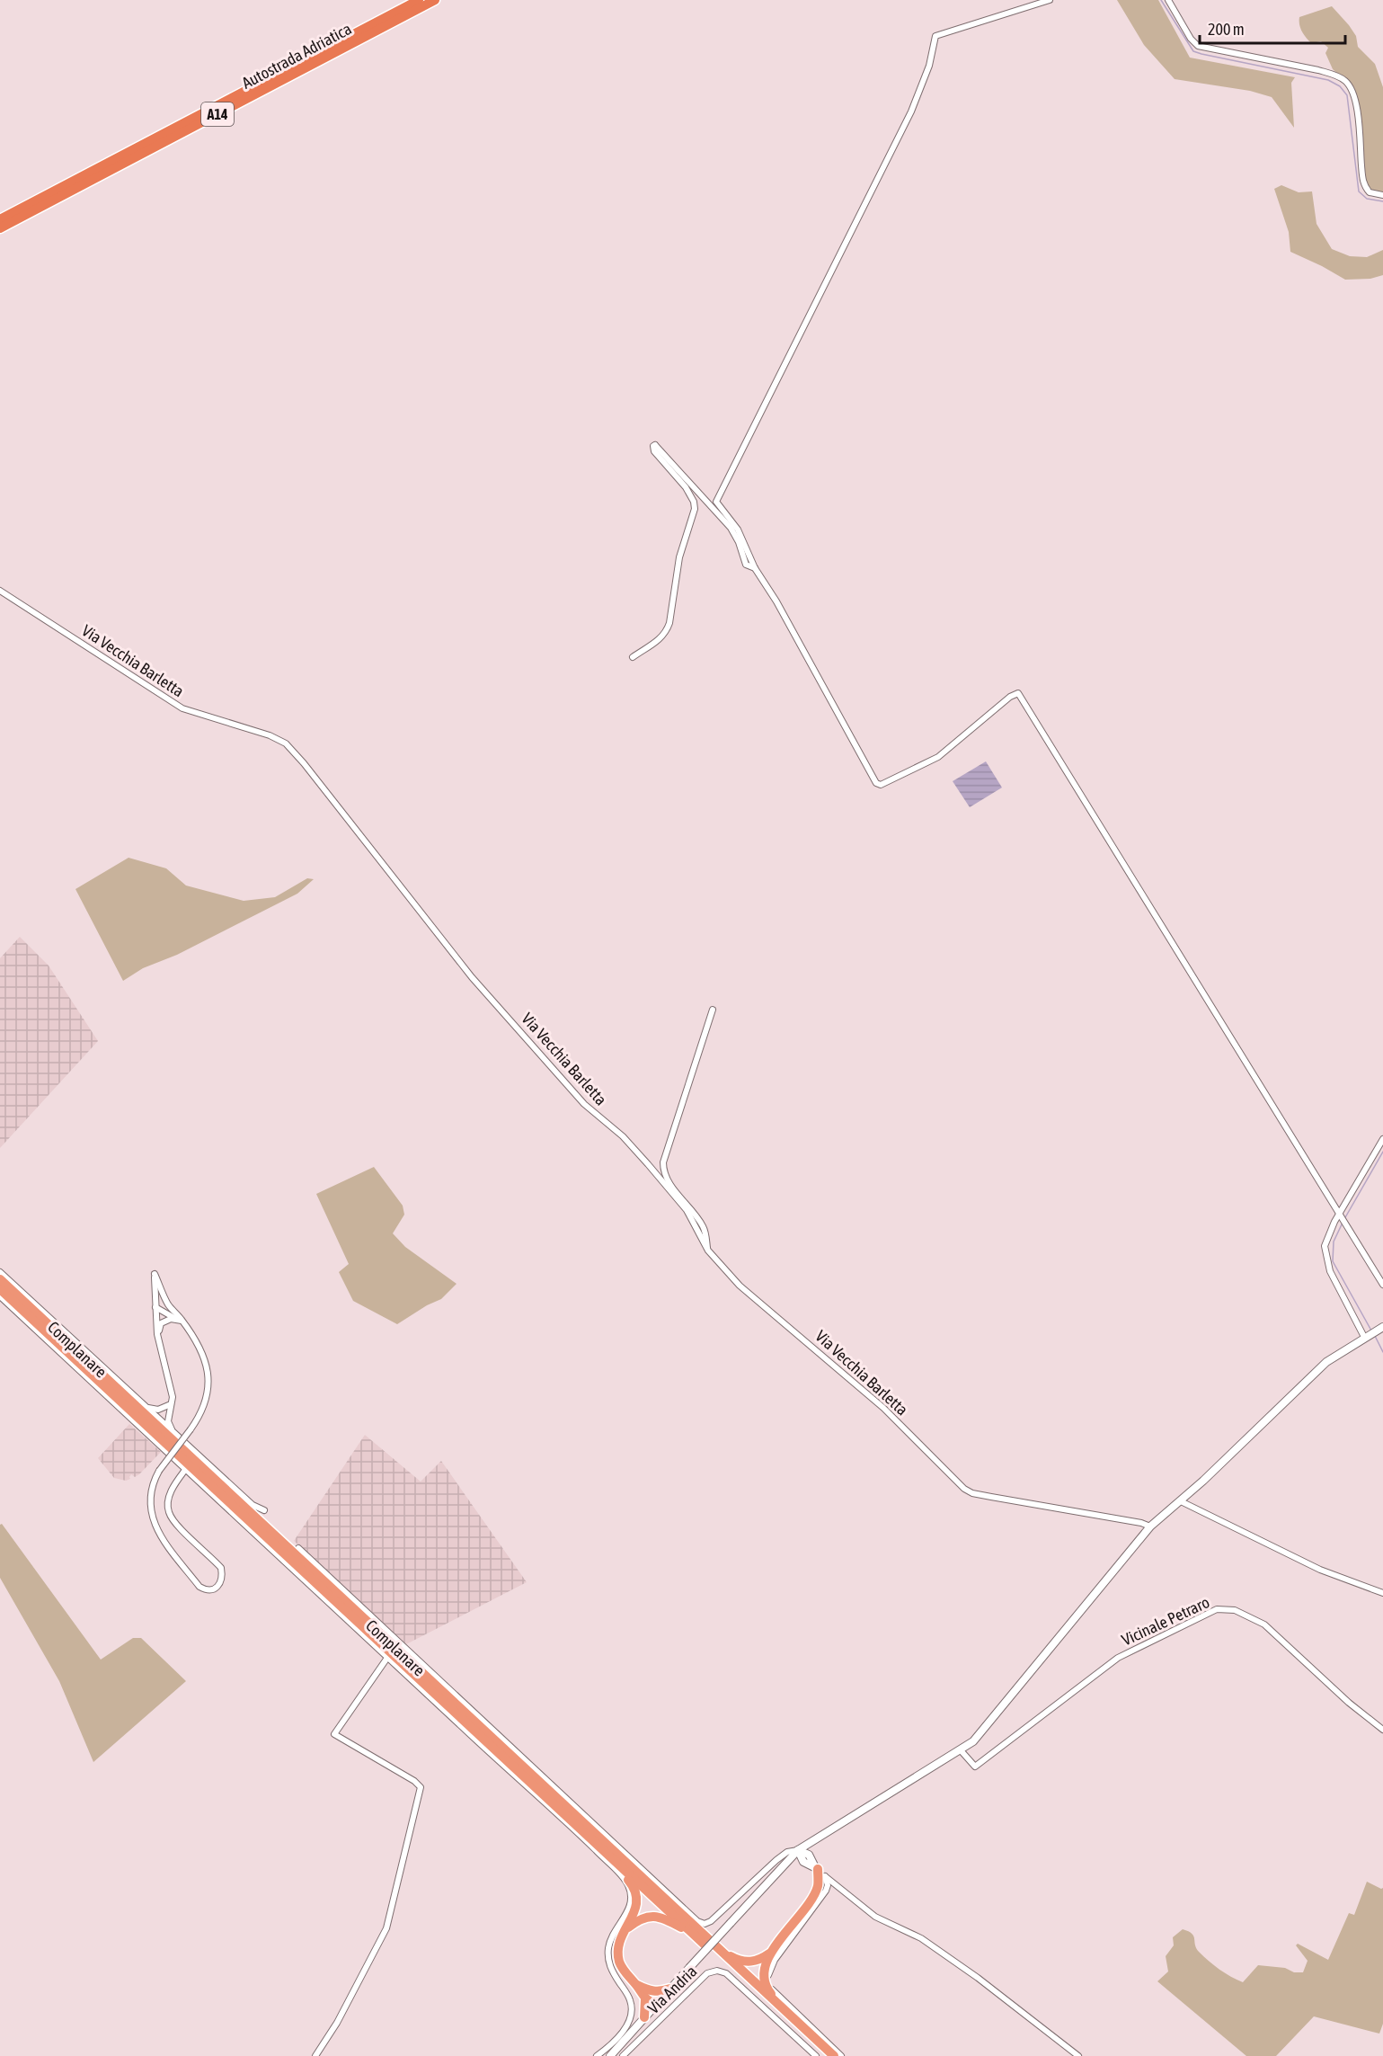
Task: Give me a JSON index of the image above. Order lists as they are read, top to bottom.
{
  "streets": {
    "highway": ["Autostrada Adriatica", "A14"],
    "street": [
      "Via Vecchia Barletta",
      "Complanare",
      "Vicinale Petraro",
      "Via Andria"
    ]
  },
  "scale_bar": "200 m"
}
